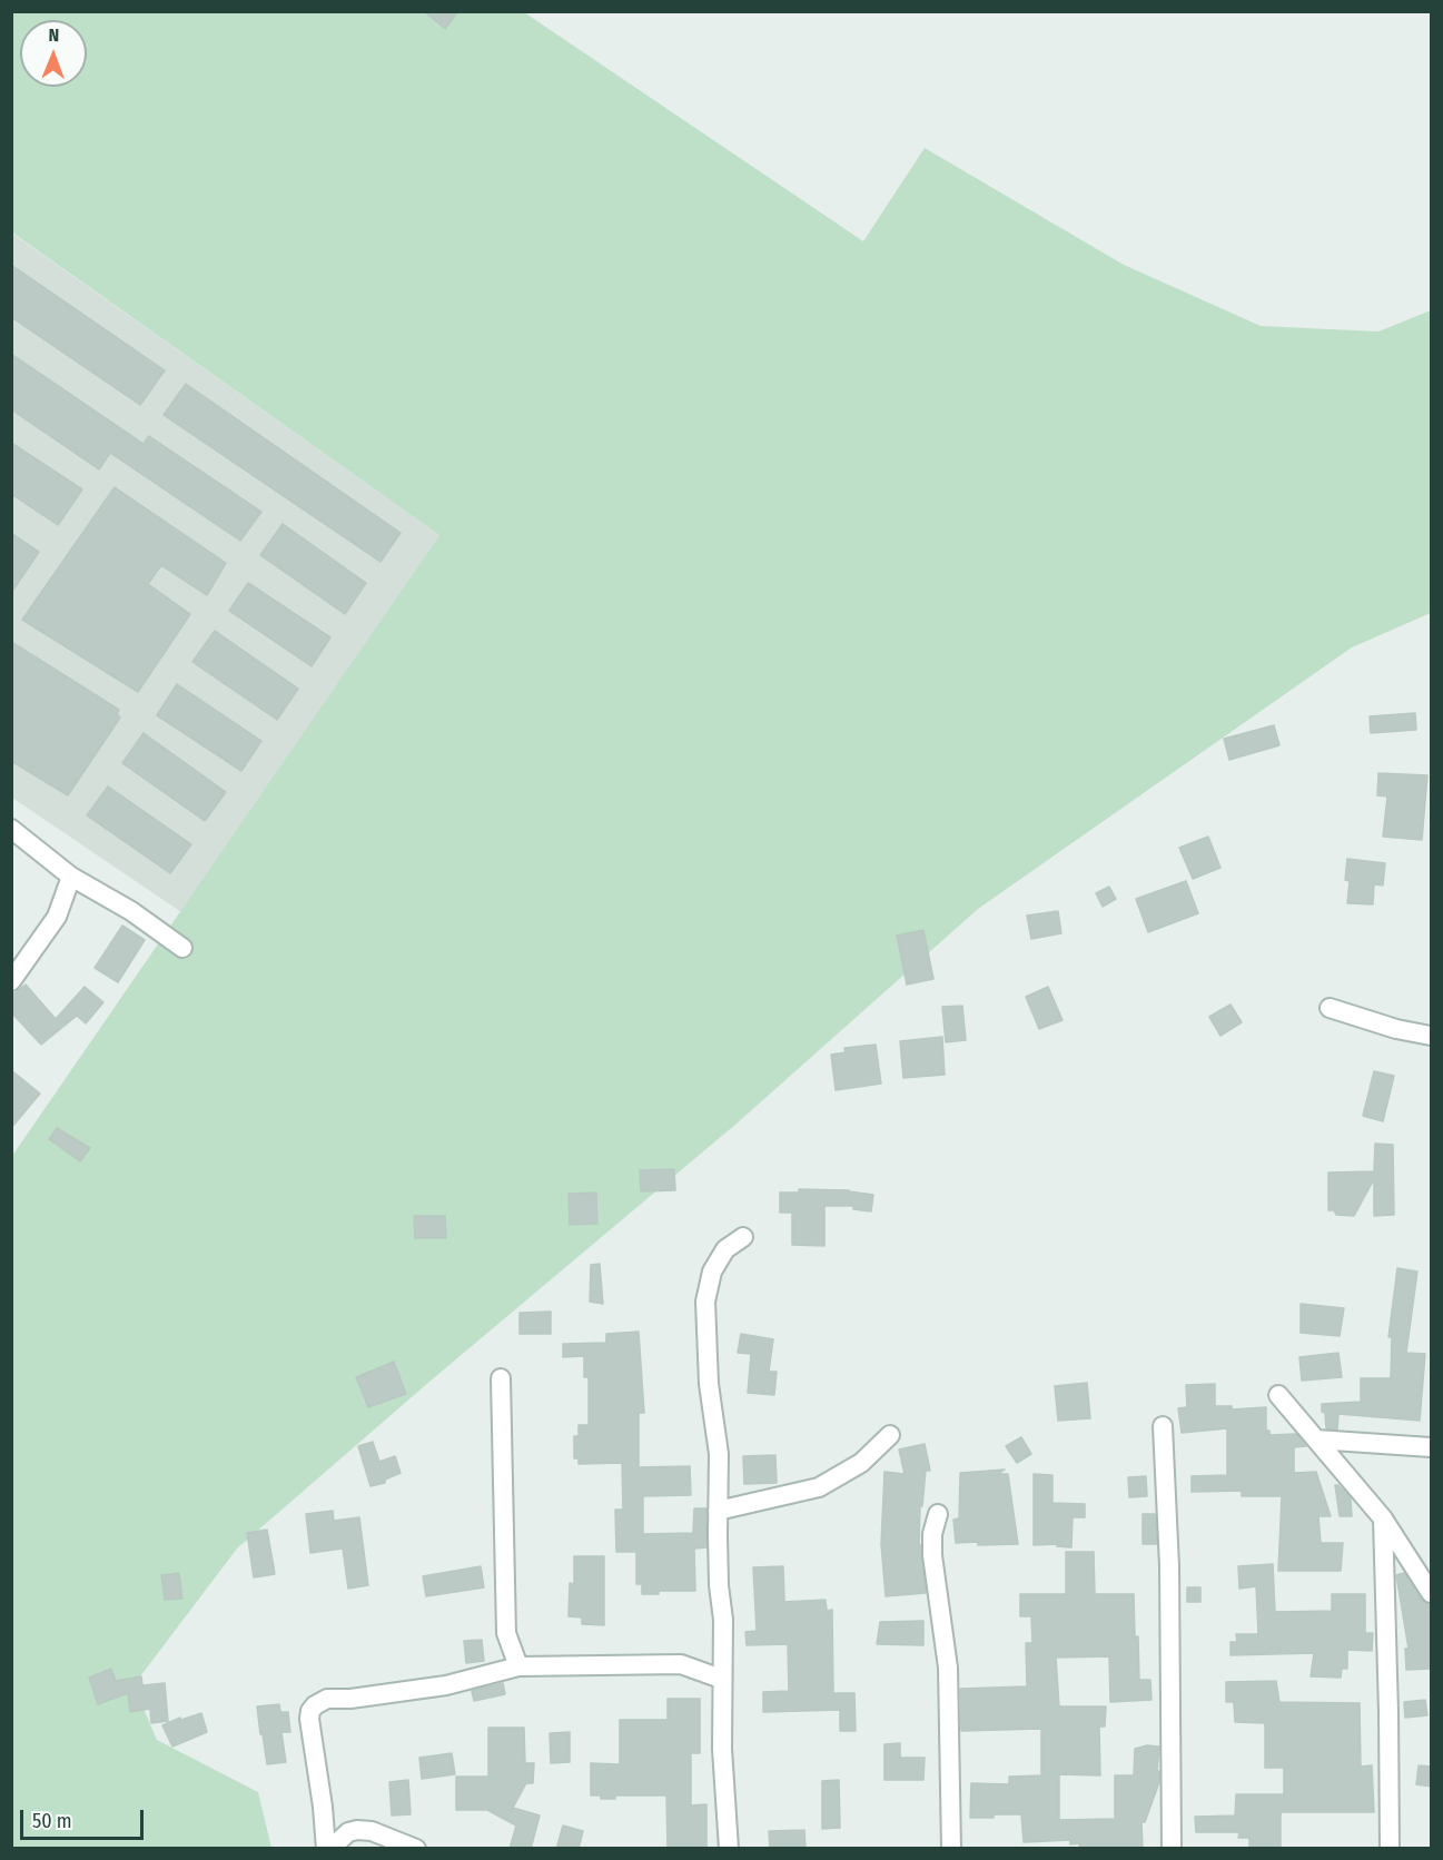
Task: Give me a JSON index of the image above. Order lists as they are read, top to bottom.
{
  "scale_bar": "50 m",
  "north": "top"
}
